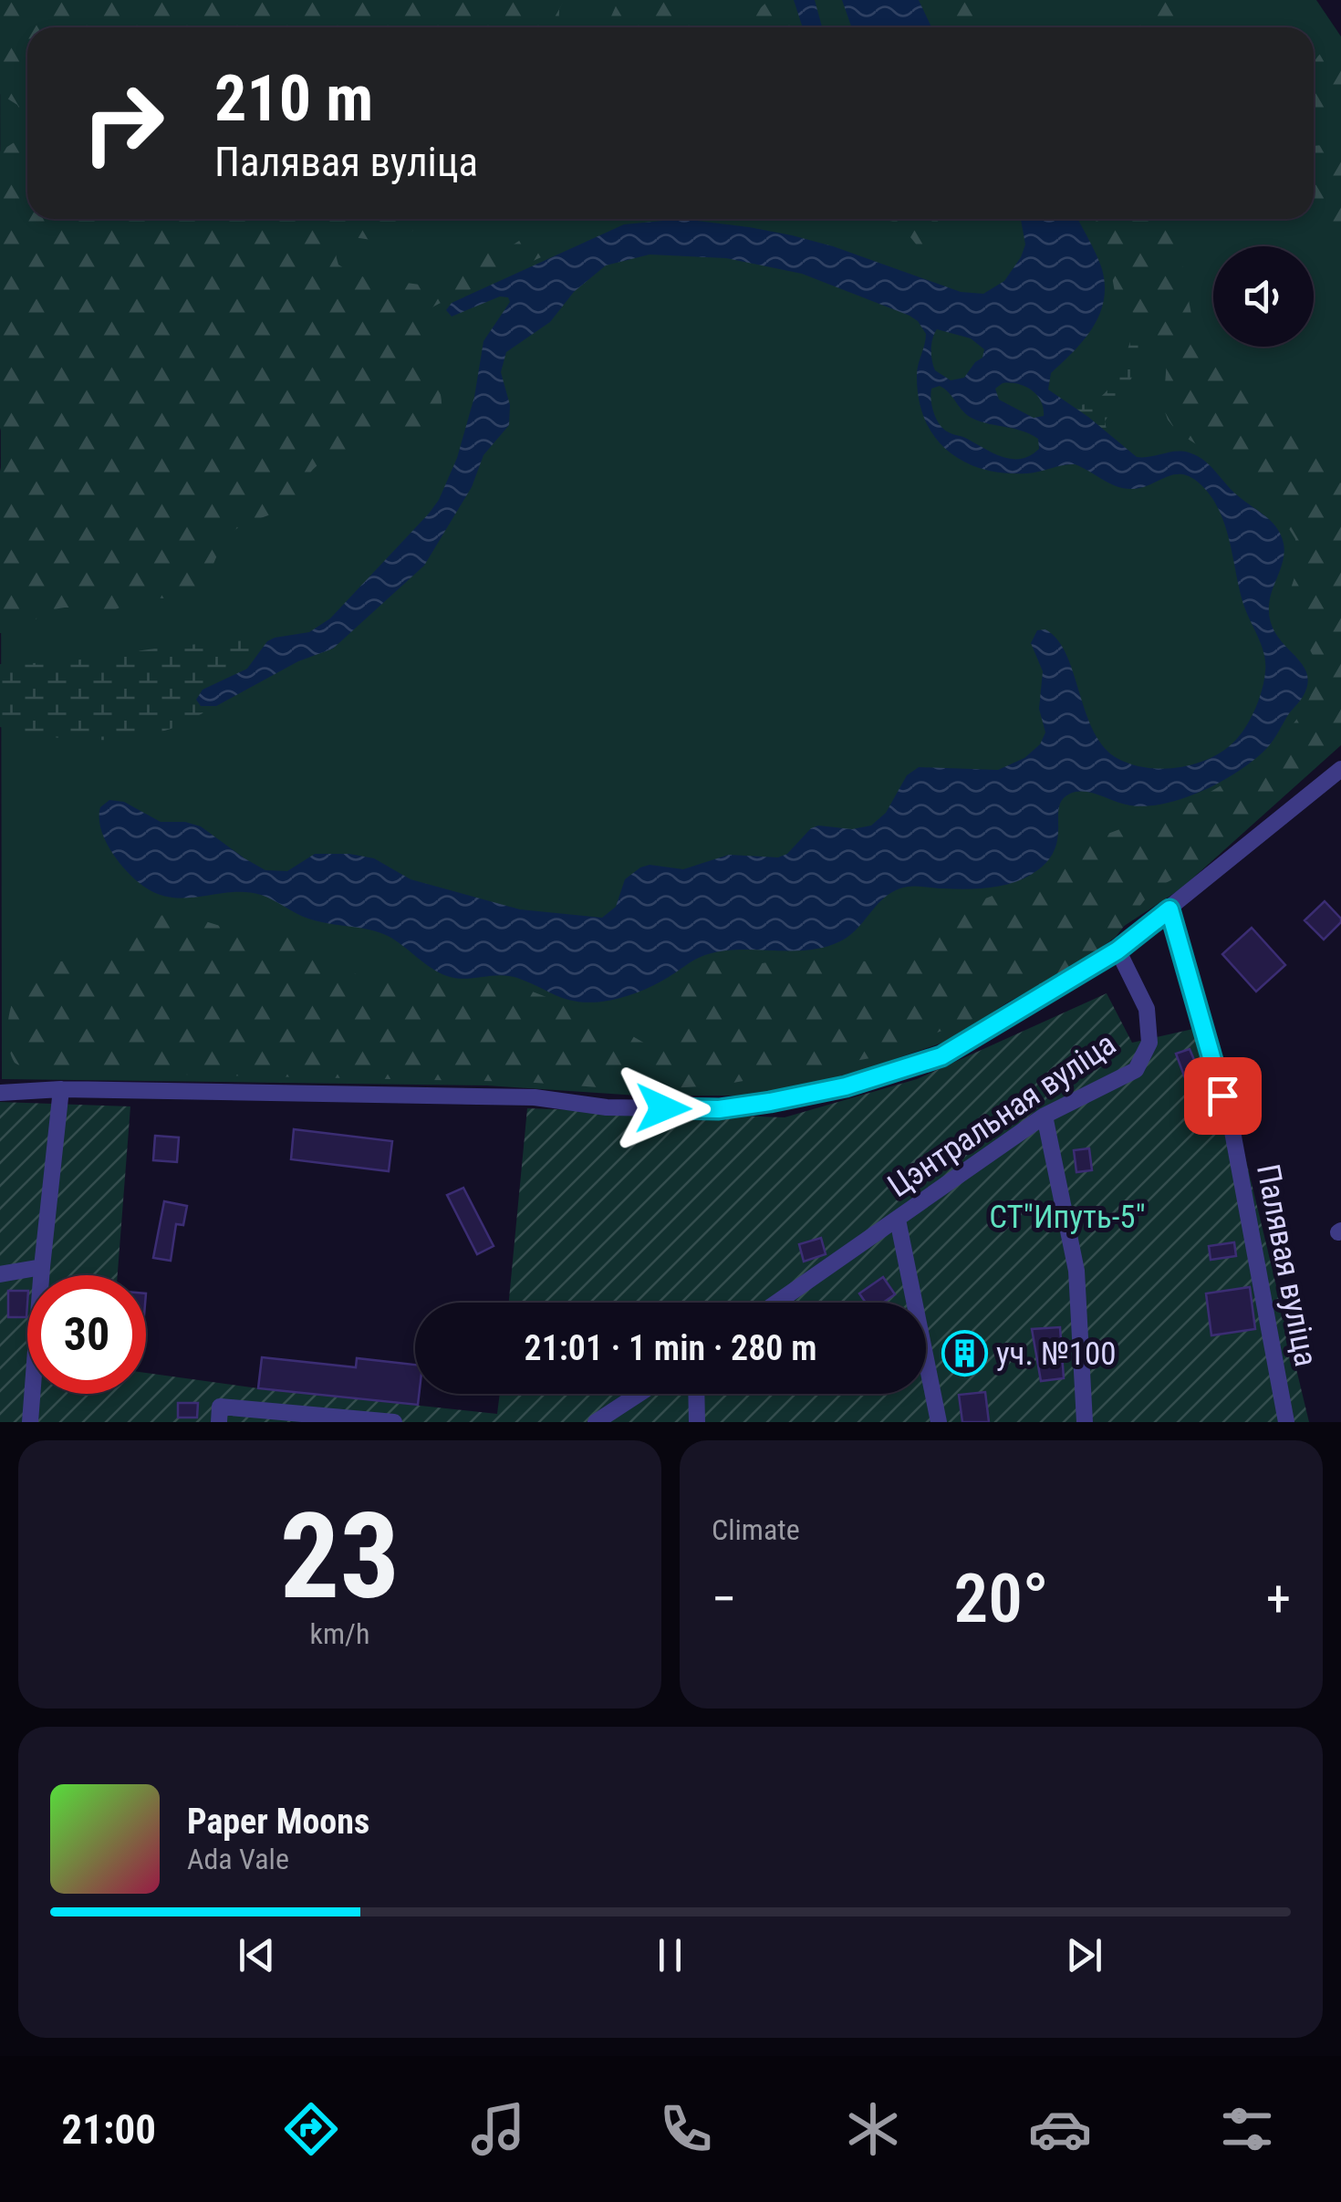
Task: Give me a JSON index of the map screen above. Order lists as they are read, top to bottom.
{
  "streets": {
    "street": ["Цэнтральная вуліца", "Палявая вуліца"]
  },
  "parks": ["СТ\"Ипуть-5\""],
  "places": {
    "building": ["уч. №100"]
  },
  "page": {
    "turn": ["210 m", "Палявая вуліца"],
    "limit": "30",
    "trip": "21:01 · 1 min · 280 m",
    "tile": [
      ["23", "km/h"],
      "Climate"
    ],
    "heat": ["−", "20°", "+"],
    "song": ["Paper Moons", "Ada Vale"],
    "tabs": "21:00"
  }
}
